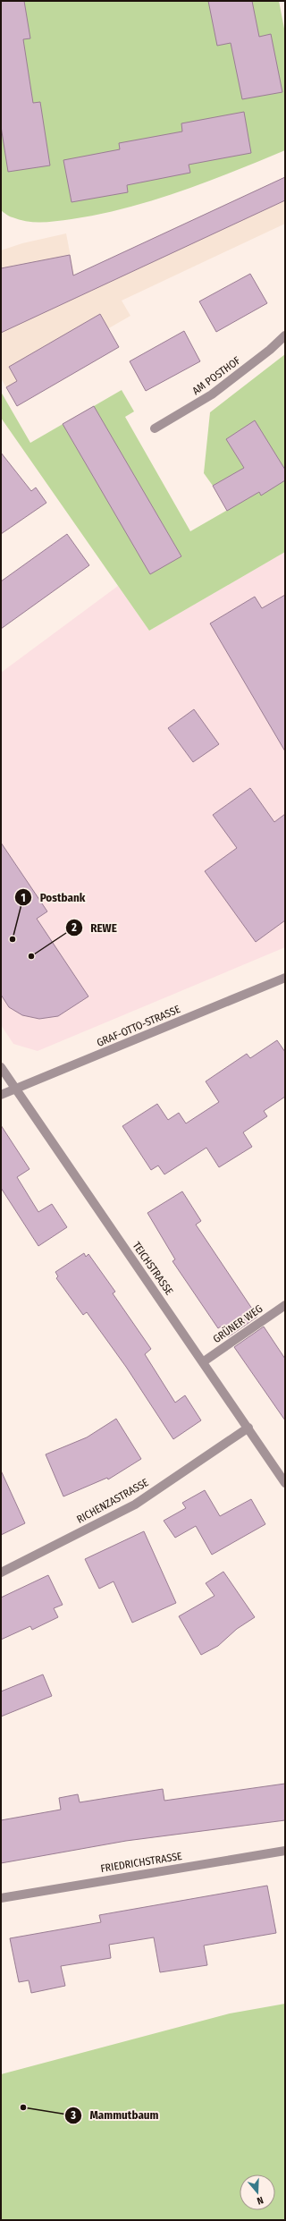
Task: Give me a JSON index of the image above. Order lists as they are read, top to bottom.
{
  "streets": {
    "street": [
      "AM POSTHOF",
      "GRAF-OTTO-STRASSE",
      "TEICHSTRASSE",
      "GRÜNER WEG",
      "RICHENZASTRASSE",
      "FRIEDRICHSTRASSE"
    ]
  },
  "crossings": [
    ["GRAF-OTTO-STRASSE", "TEICHSTRASSE"],
    ["TEICHSTRASSE", "GRÜNER WEG"],
    ["TEICHSTRASSE", "RICHENZASTRASSE"]
  ],
  "places": ["Postbank", "REWE", "Mammutbaum"],
  "north": "bottom"
}
